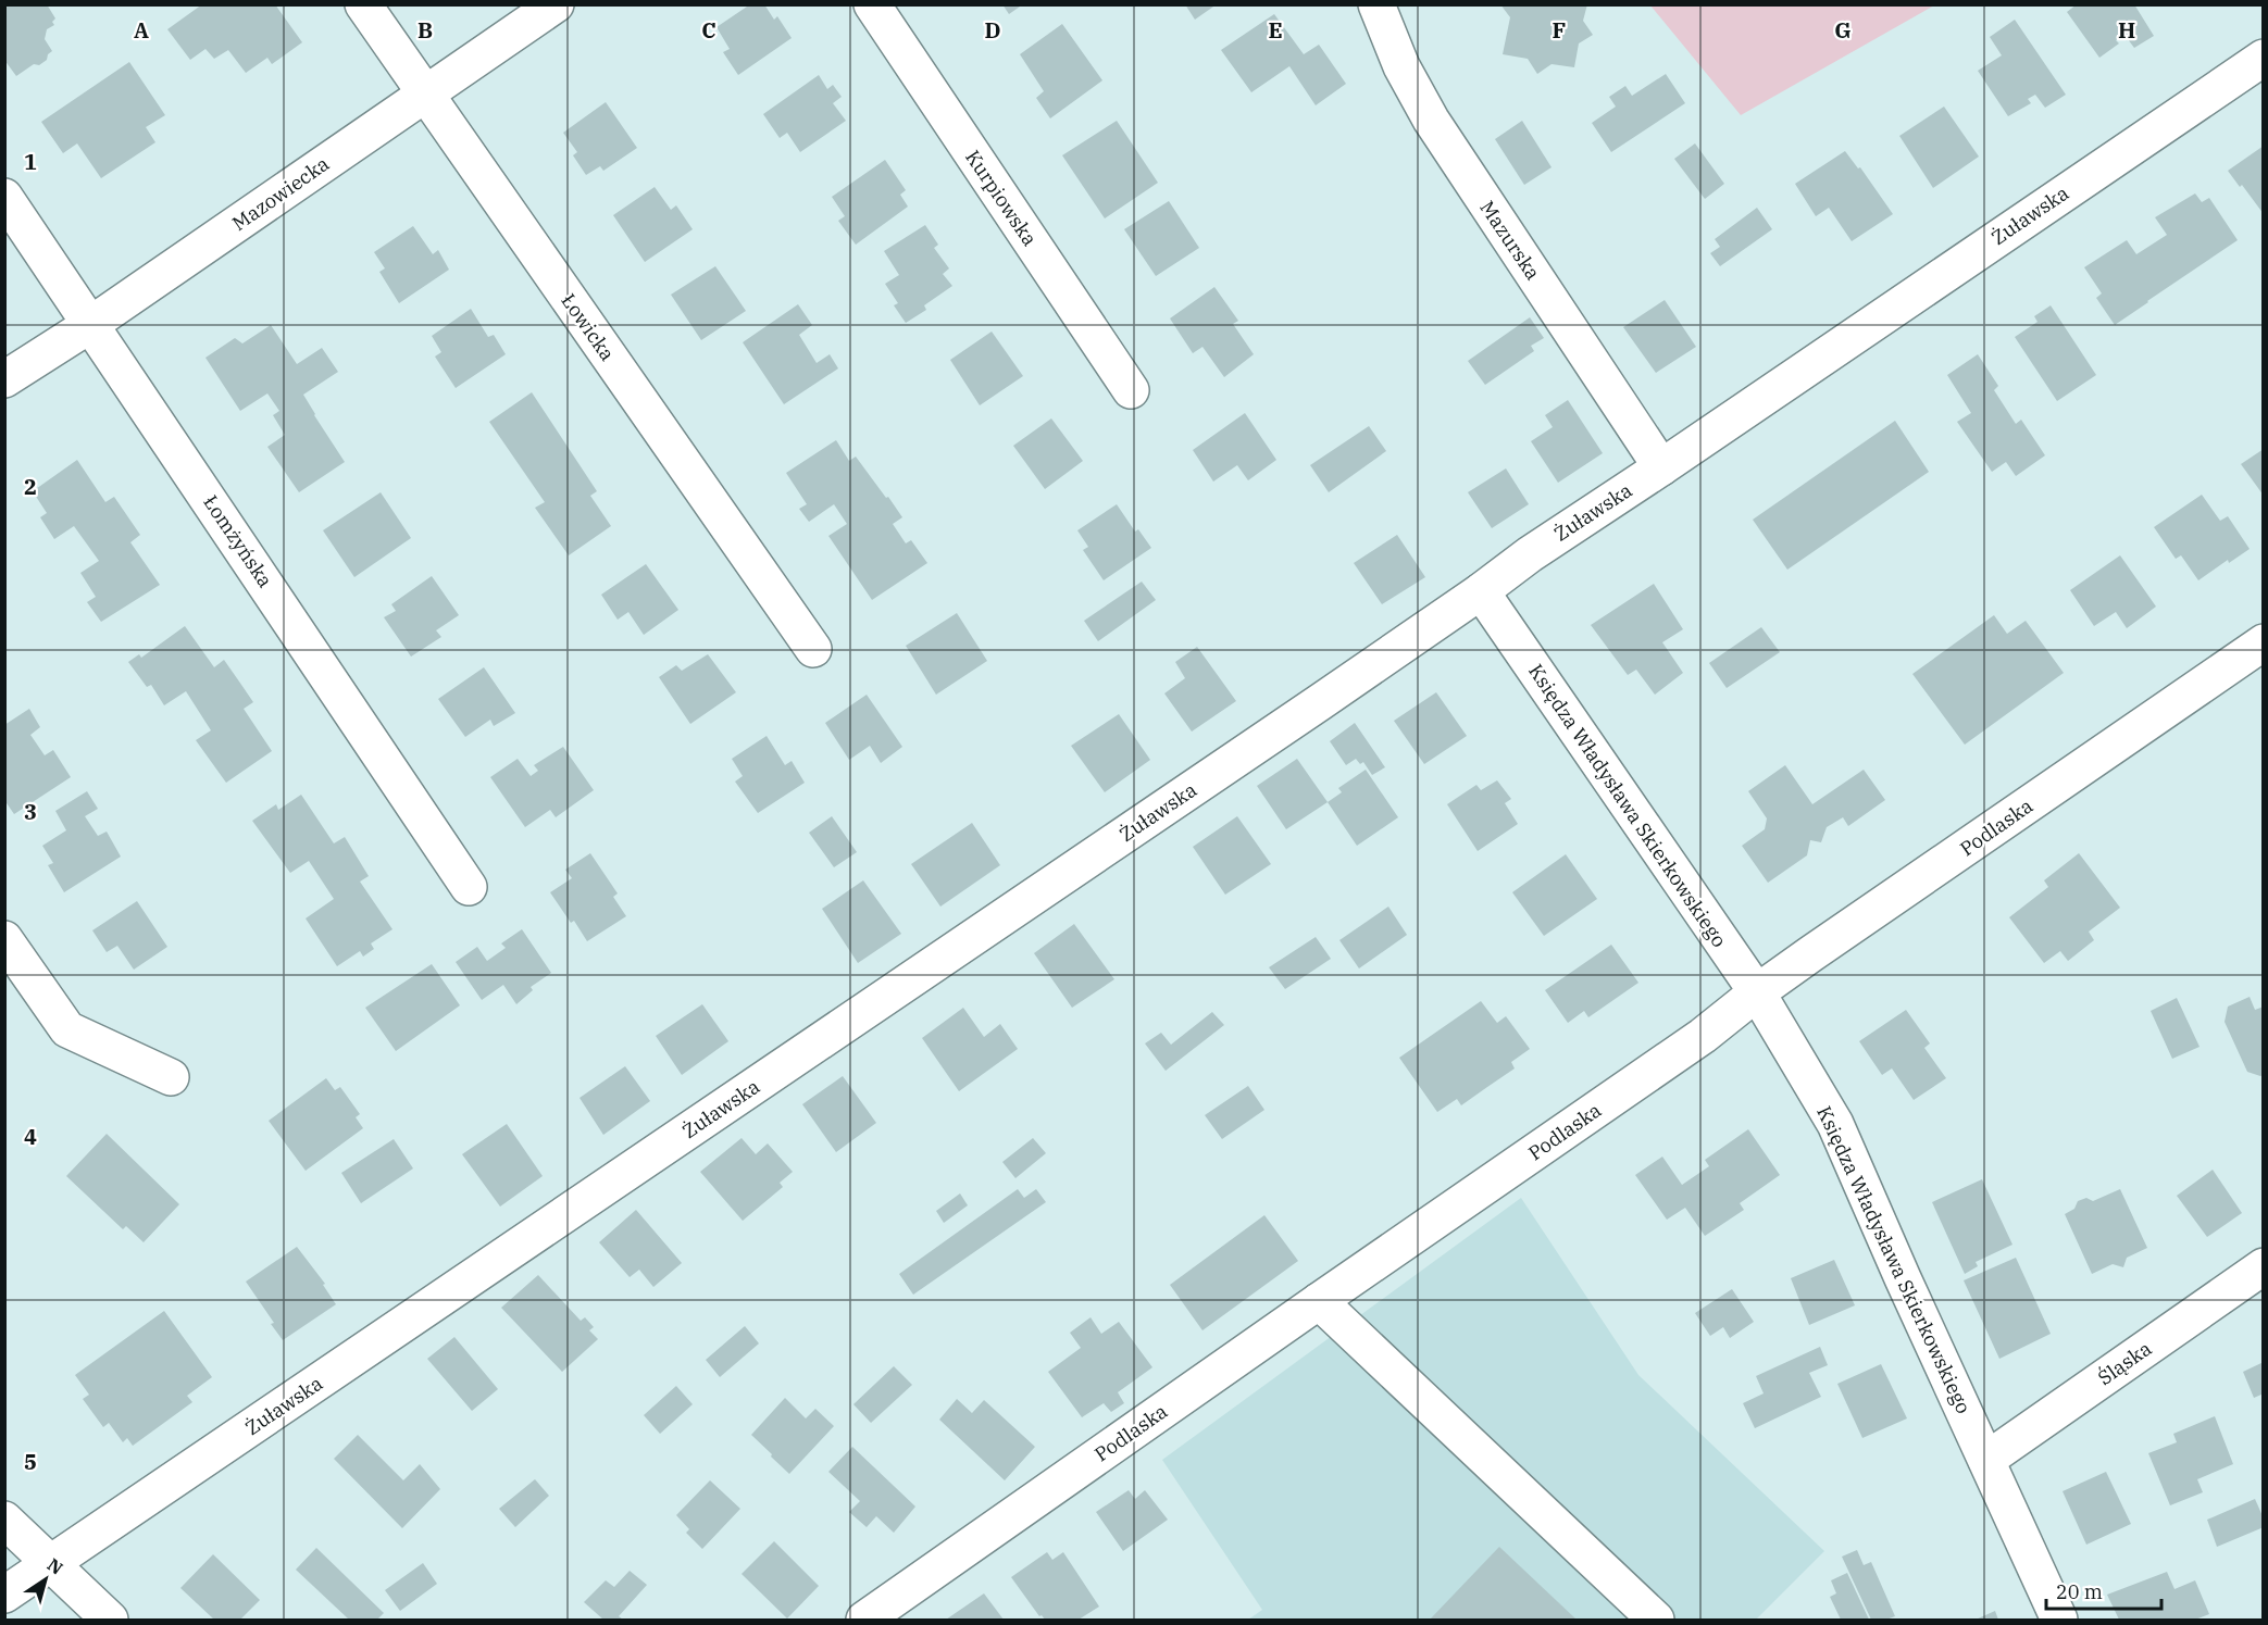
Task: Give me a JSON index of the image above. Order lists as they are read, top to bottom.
{
  "streets": {
    "street": [
      "Mazowiecka",
      "Kurpiowska",
      "Żuławska",
      "Mazurska",
      "Łowicka",
      "Łomżyńska",
      "Księdza Władysława Skierkowskiego",
      "Podlaska",
      "Śląska"
    ]
  },
  "crossings": [
    ["Mazowiecka", "Łowicka"],
    ["Mazowiecka", "Łomżyńska"],
    ["Żuławska", "Mazurska"],
    ["Żuławska", "Księdza Władysława Skierkowskiego"],
    ["Księdza Władysława Skierkowskiego", "Podlaska"],
    ["Księdza Władysława Skierkowskiego", "Śląska"]
  ],
  "scale_bar": "20 m",
  "north": "top right",
  "grid": {
    "columns": [
      "A",
      "B",
      "C",
      "D",
      "E",
      "F",
      "G",
      "H"
    ],
    "rows": [
      "1",
      "2",
      "3",
      "4",
      "5"
    ]
  }
}
